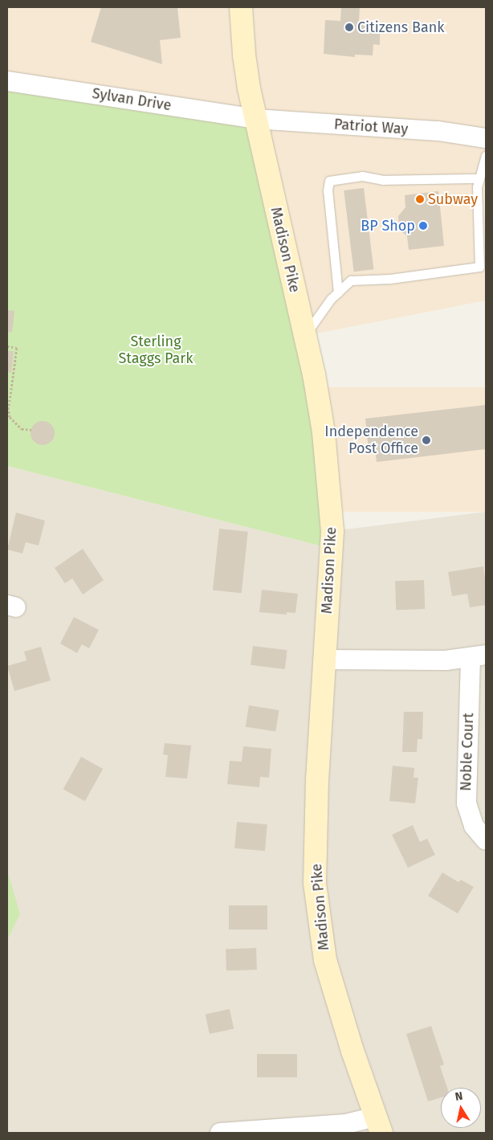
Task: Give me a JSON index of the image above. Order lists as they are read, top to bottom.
{
  "streets": {
    "main road": ["Madison Pike"],
    "street": ["Sylvan Drive", "Patriot Way", "Noble Court"]
  },
  "crossings": [
    ["Sylvan Drive", "Patriot Way"],
    ["Sylvan Drive", "Madison Pike"],
    ["Patriot Way", "Madison Pike"]
  ],
  "parks": ["Sterling Staggs Park"],
  "places": [
    "Citizens Bank",
    "Subway",
    "BP Shop",
    "Independence Post Office"
  ],
  "north": "top"
}
